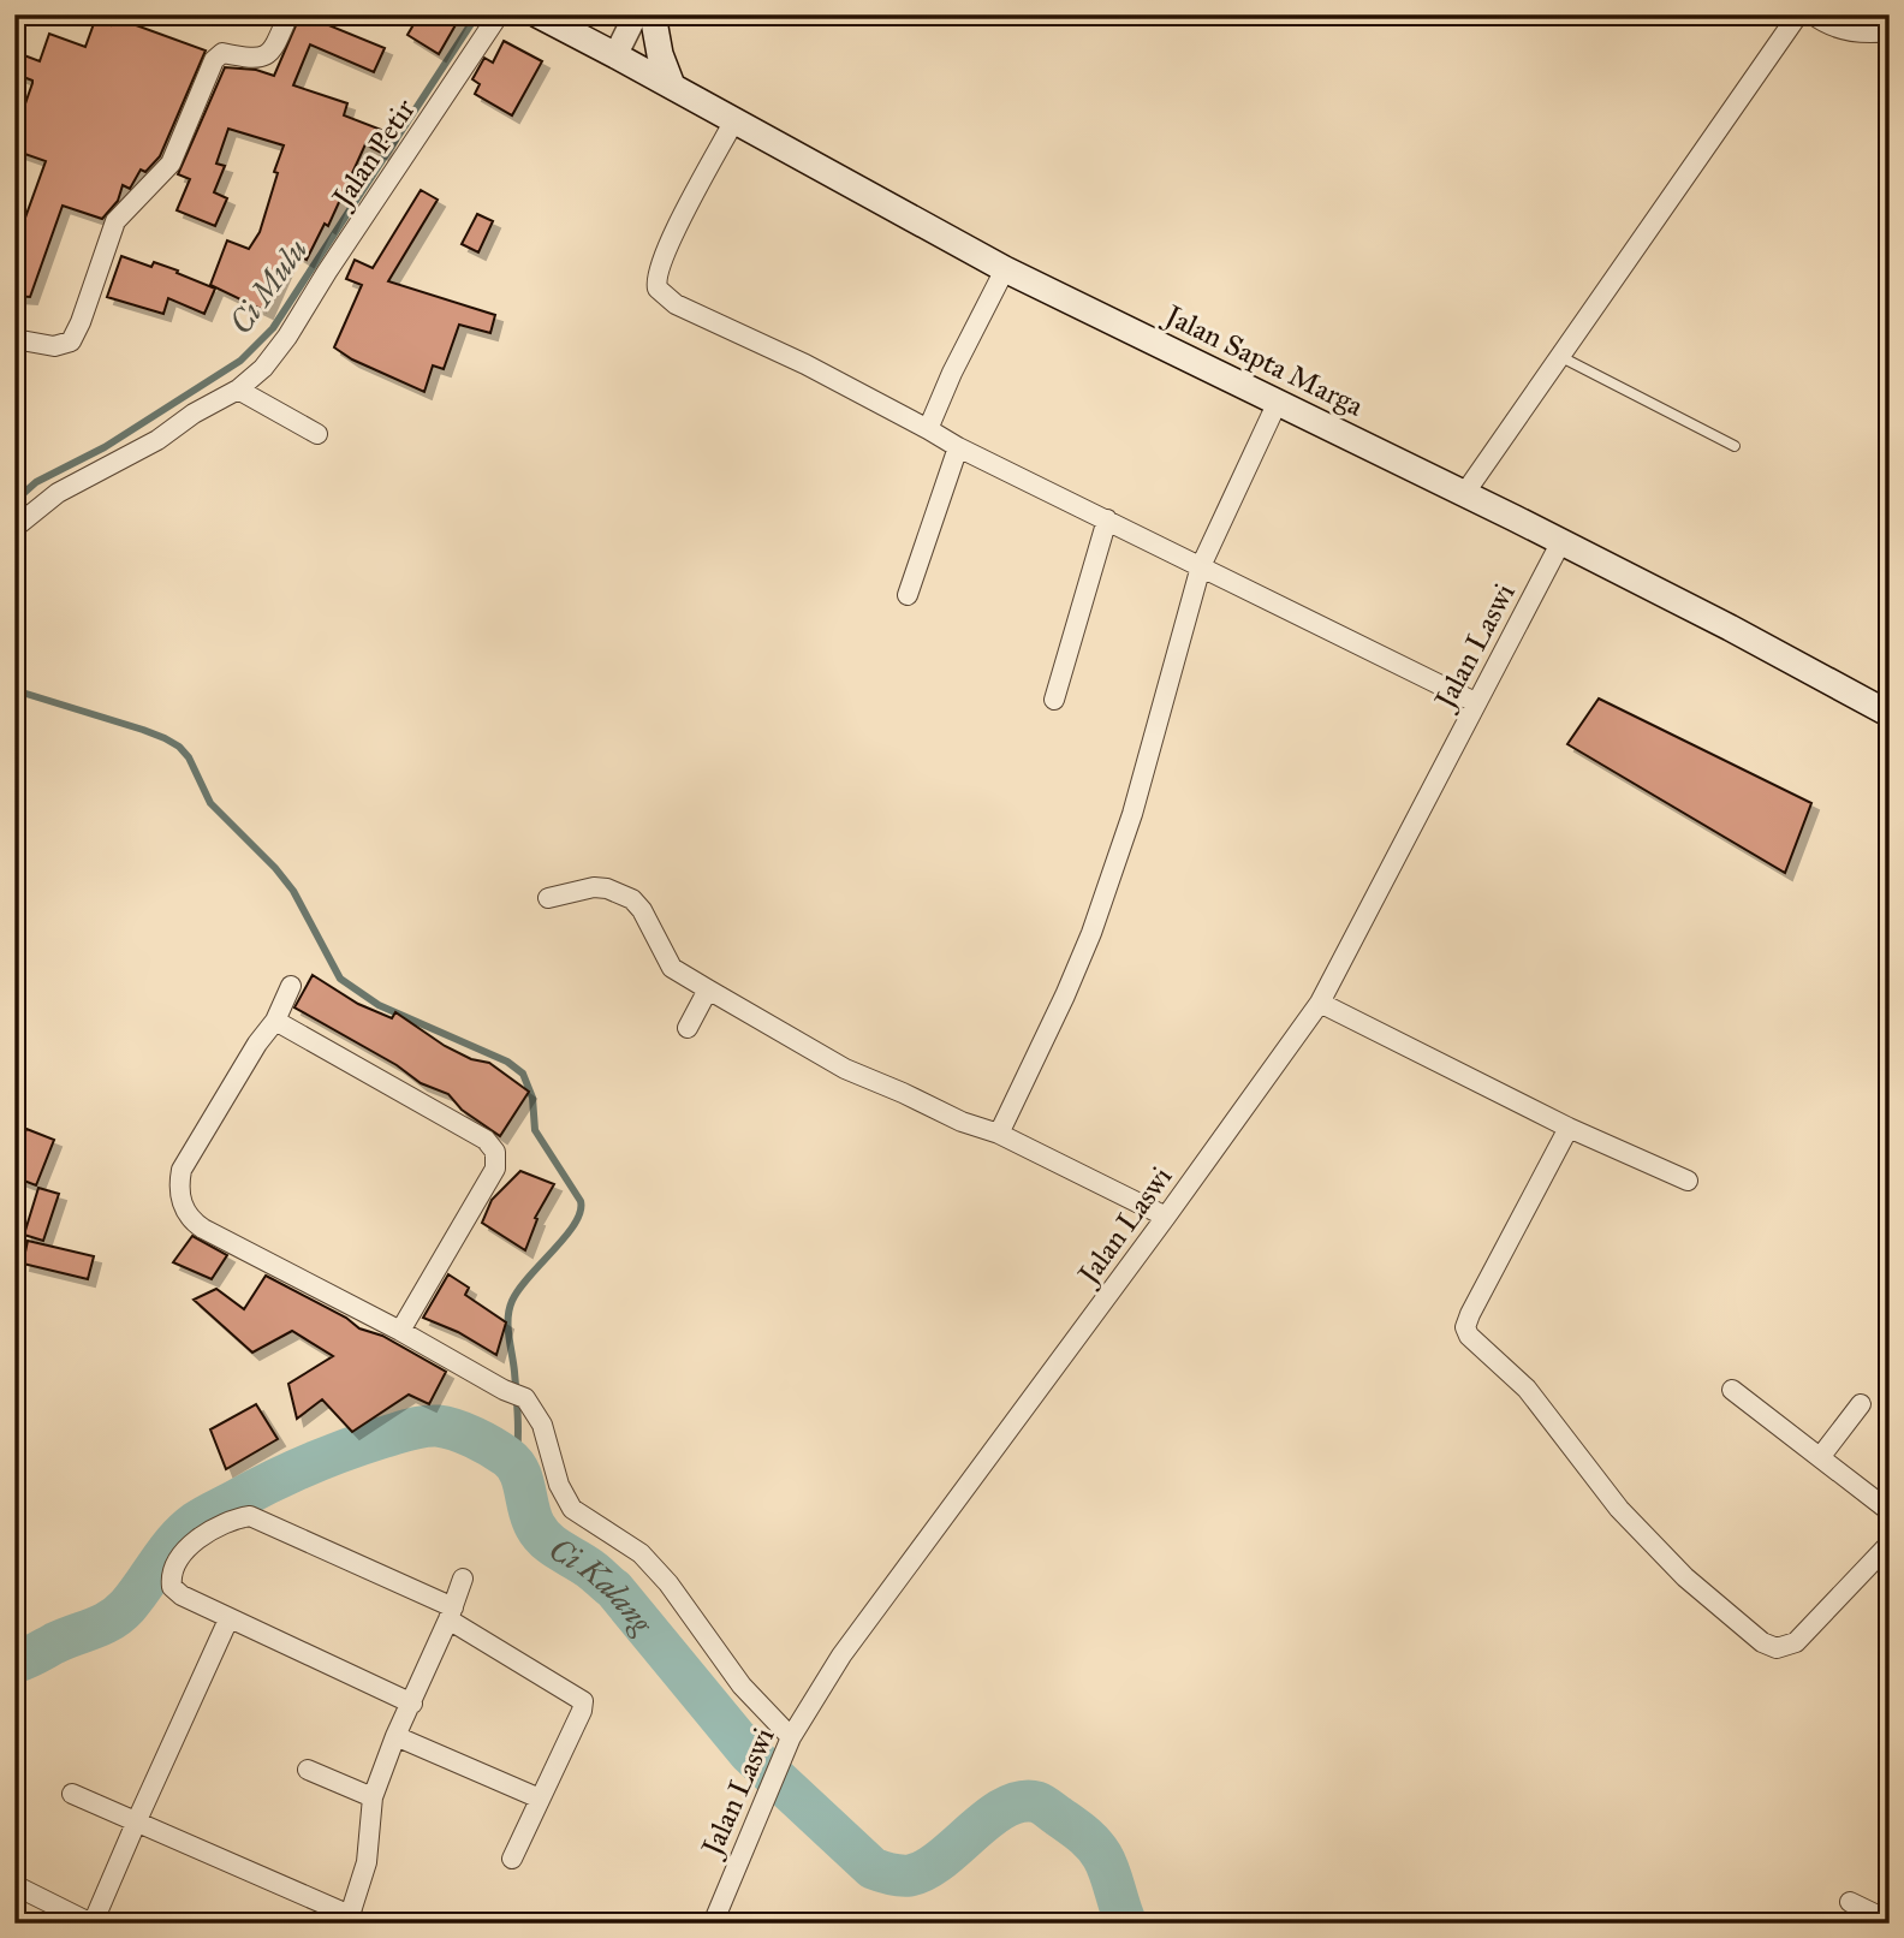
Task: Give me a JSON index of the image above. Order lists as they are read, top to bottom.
{
  "streets": {
    "main road": ["Jalan Sapta Marga"],
    "street": ["Jalan Petir", "Jalan Laswi"]
  },
  "crossings": [
    ["Jalan Sapta Marga", "Jalan Laswi"]
  ],
  "water": ["Ci Mulu", "Ci Kalang"]
}
